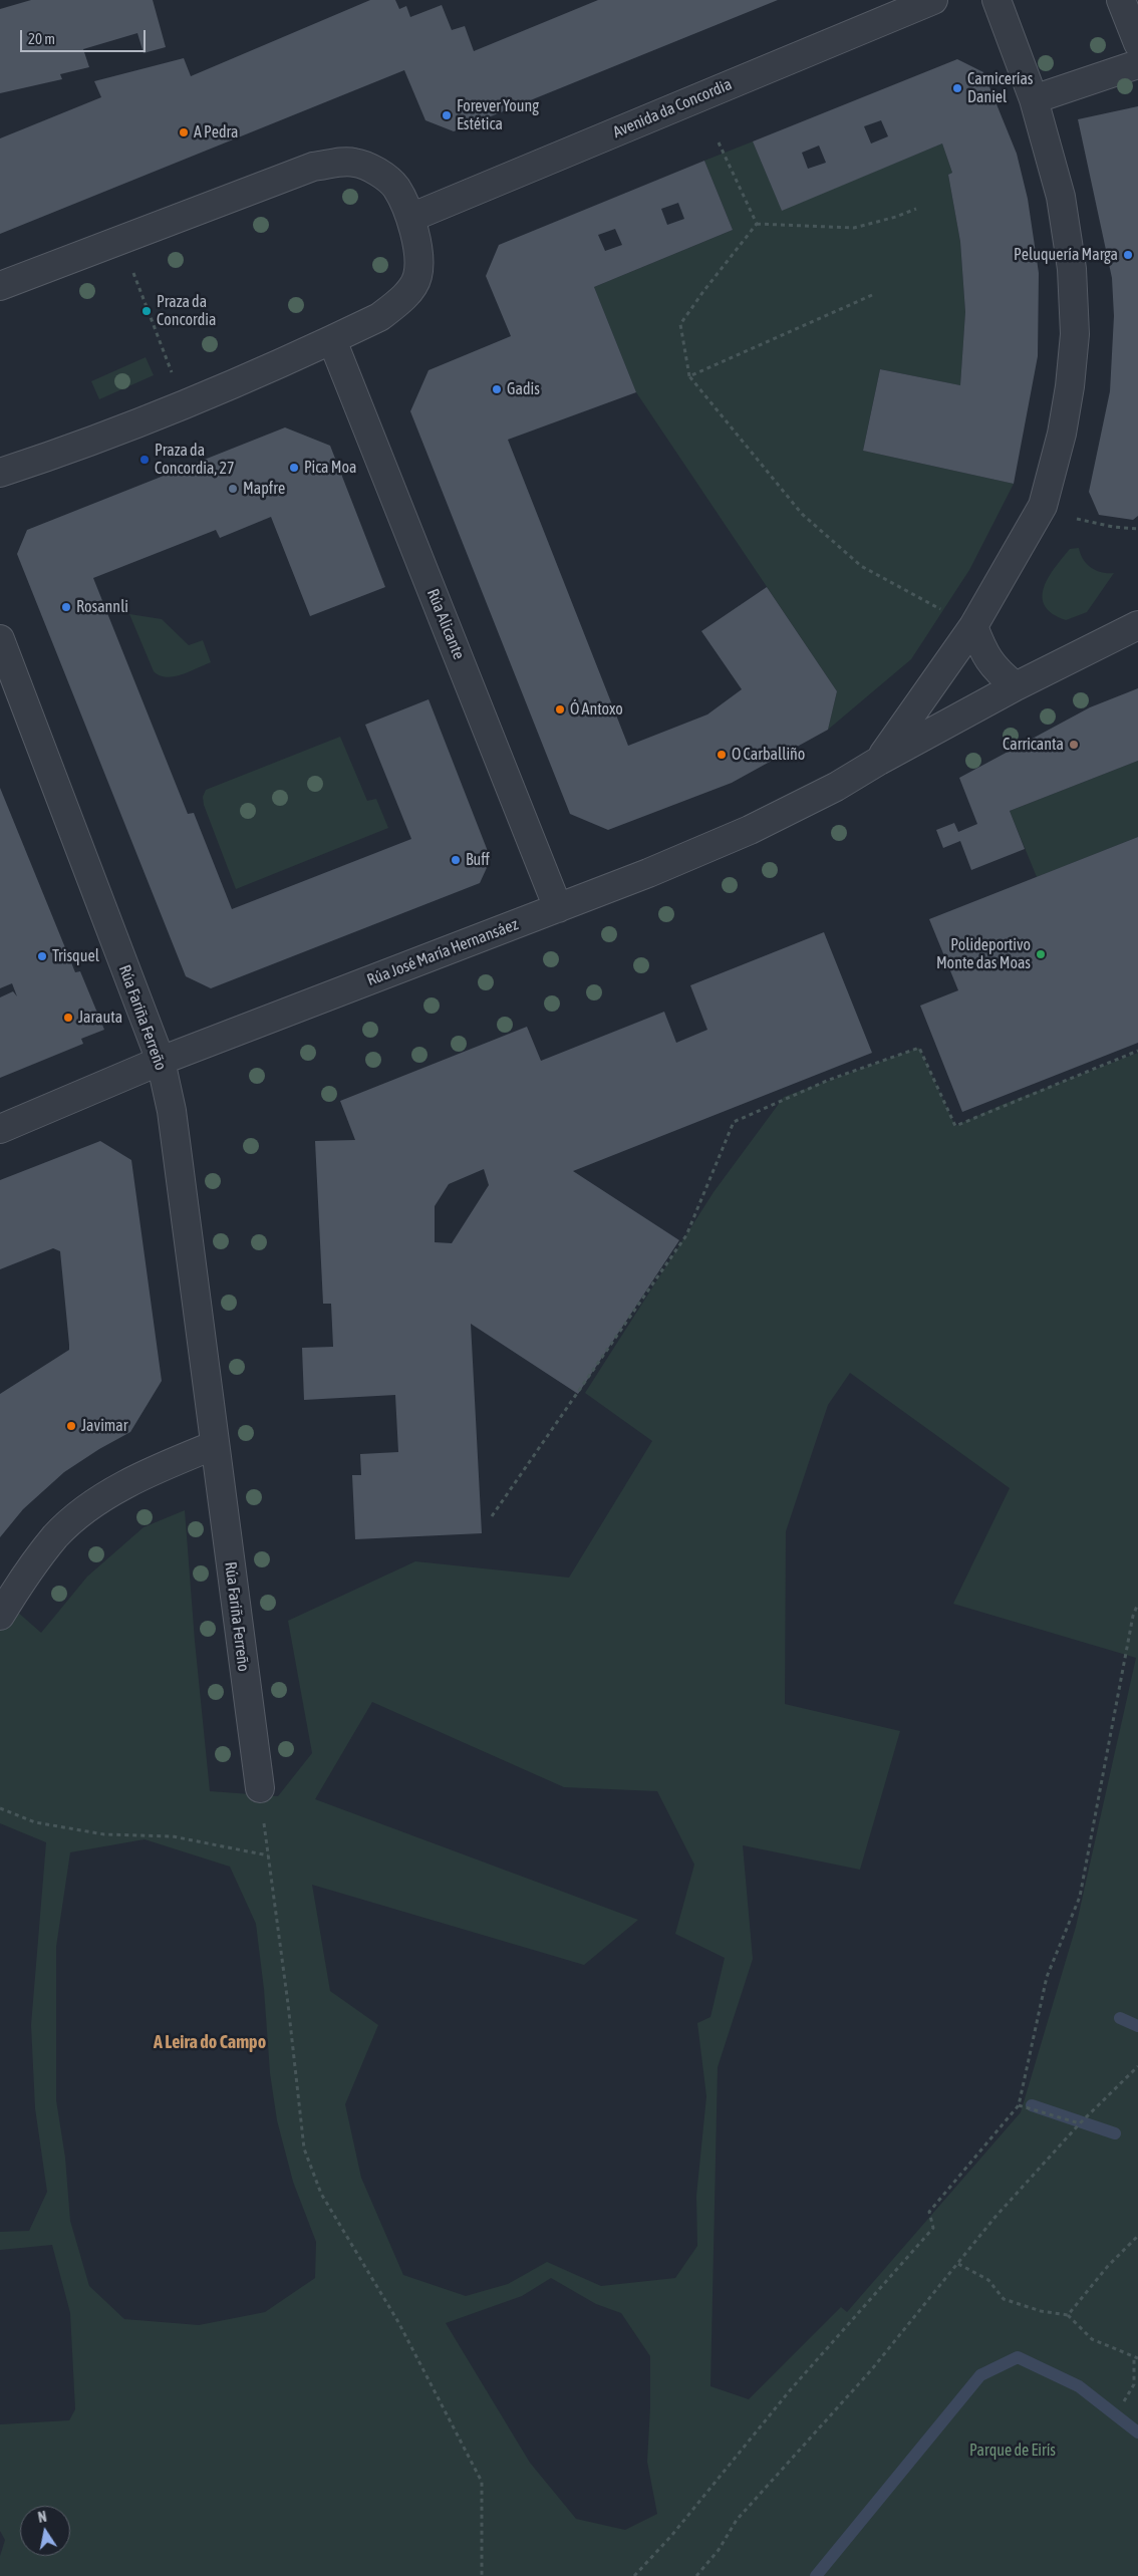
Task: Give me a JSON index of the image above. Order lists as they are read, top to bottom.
{
  "streets": {
    "street": [
      "Avenida da Concordia",
      "Rúa Alicante",
      "Rúa José María Hernansáez",
      "Rúa Fariña Ferreño"
    ]
  },
  "crossings": [
    ["Rúa Alicante", "Rúa José María Hernansáez"],
    ["Rúa José María Hernansáez", "Rúa Fariña Ferreño"]
  ],
  "districts": ["A Leira do Campo"],
  "parks": ["Parque de Eirís"],
  "places": [
    "Carnicerías Daniel",
    "Forever Young Estética",
    "A Pedra",
    "Peluquería Marga",
    "Praza da Concordia",
    "Gadis",
    "Praza da Concordia, 27",
    "Pica Moa",
    "Mapfre",
    "Rosannli",
    "Ó Antoxo",
    "Carricanta",
    "O Carballiño",
    "Buff",
    "Polideportivo Monte das Moas",
    "Trisquel",
    "Jarauta",
    "Javimar"
  ],
  "scale_bar": "20 m",
  "north": "top"
}
